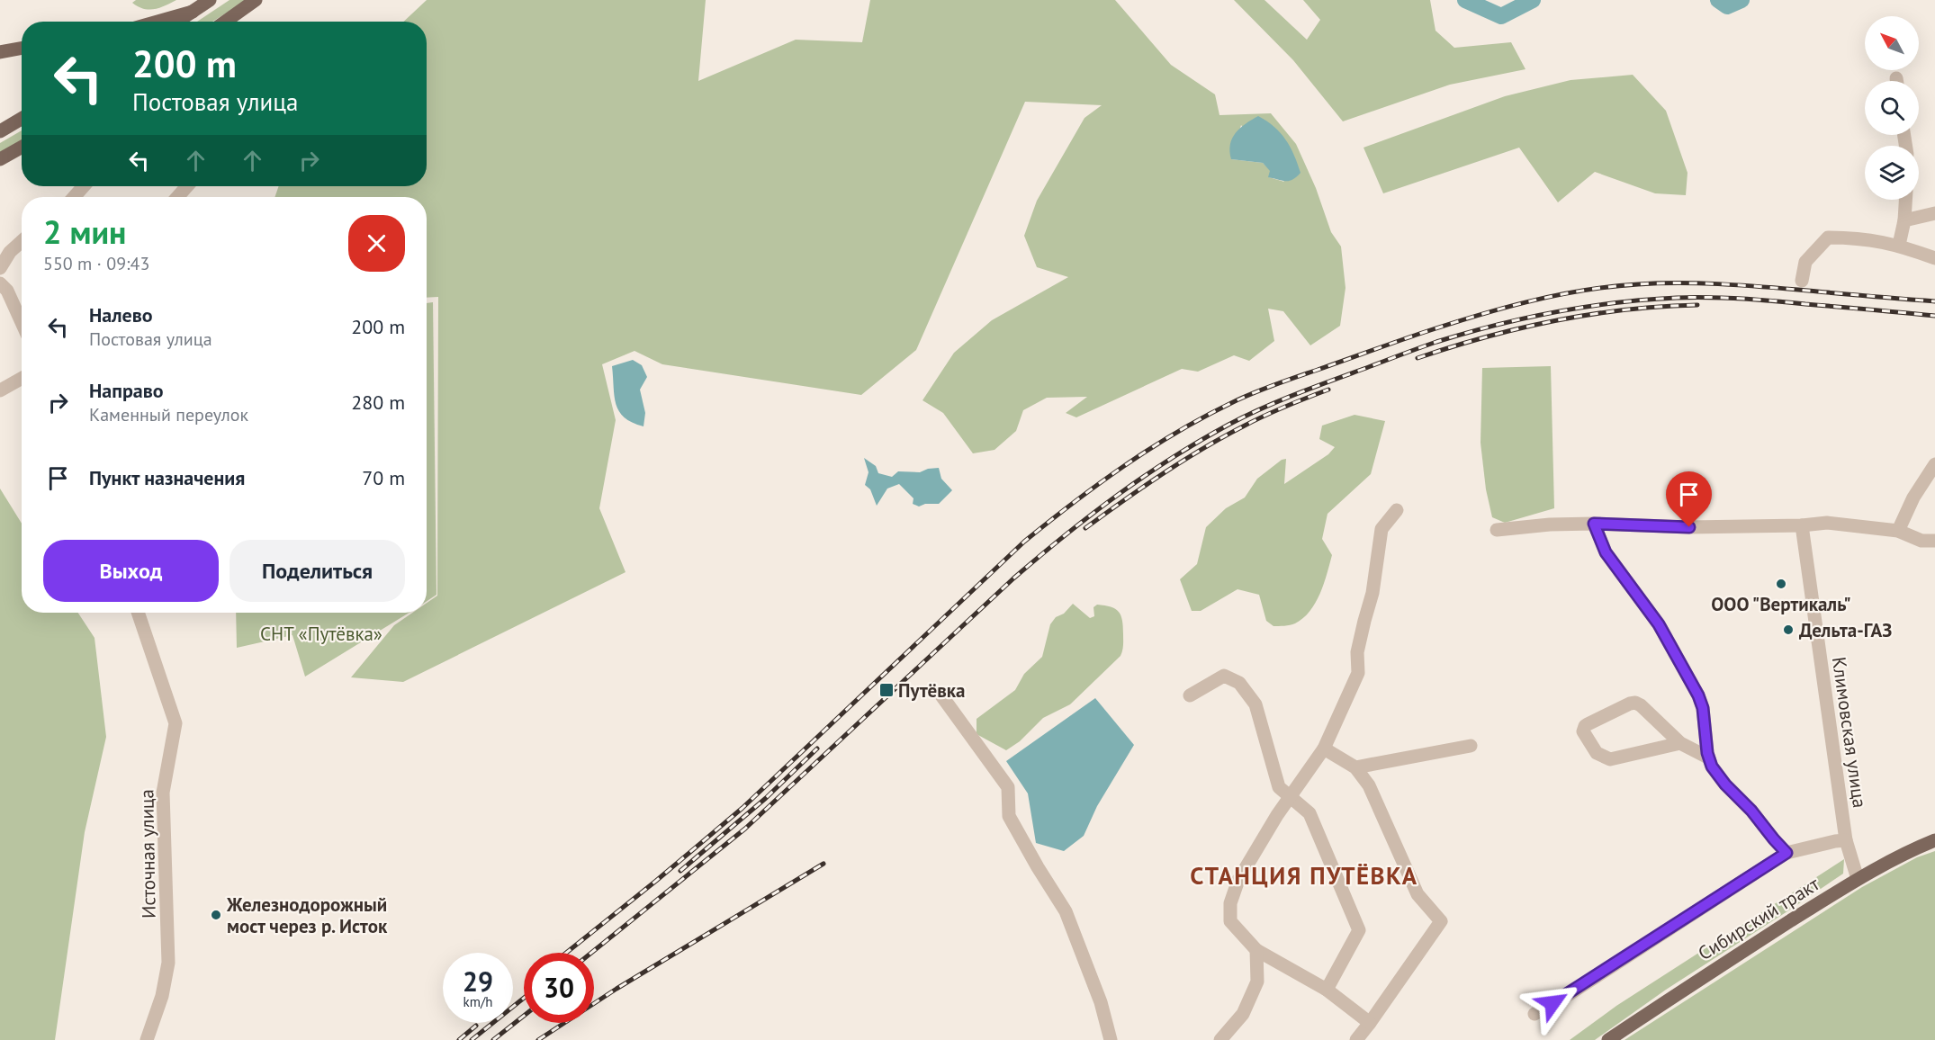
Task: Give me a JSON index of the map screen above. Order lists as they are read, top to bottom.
{
  "streets": {
    "main road": ["Сибирский тракт"],
    "street": ["Климовская улица", "Источная улица"]
  },
  "crossings": [
    ["Климовская улица", "Сибирский тракт"]
  ],
  "districts": ["СТАНЦИЯ ПУТЁВКА"],
  "parks": ["СНТ «Путёвка»"],
  "places": {
    "other": ["ООО \"Вертикаль\"", "Дельта-ГАЗ", "Железнодорожный мост через р. Исток"],
    "transit": ["Путёвка"]
  },
  "north": "top left",
  "page": {
    "turn": ["200 m", "Постовая улица"],
    "heading": ["2 мин", "550 m · 09:43"],
    "list": [
      {
        "name": "Налево",
        "note": "Постовая улица",
        "value": "200 m"
      },
      {
        "name": "Направо",
        "note": "Каменный переулок",
        "value": "280 m"
      },
      {
        "name": "Пункт назначения",
        "value": "70 m"
      }
    ],
    "buttons": ["Выход", "Поделиться"],
    "speed": "29 km/h",
    "limit": "30"
  }
}
